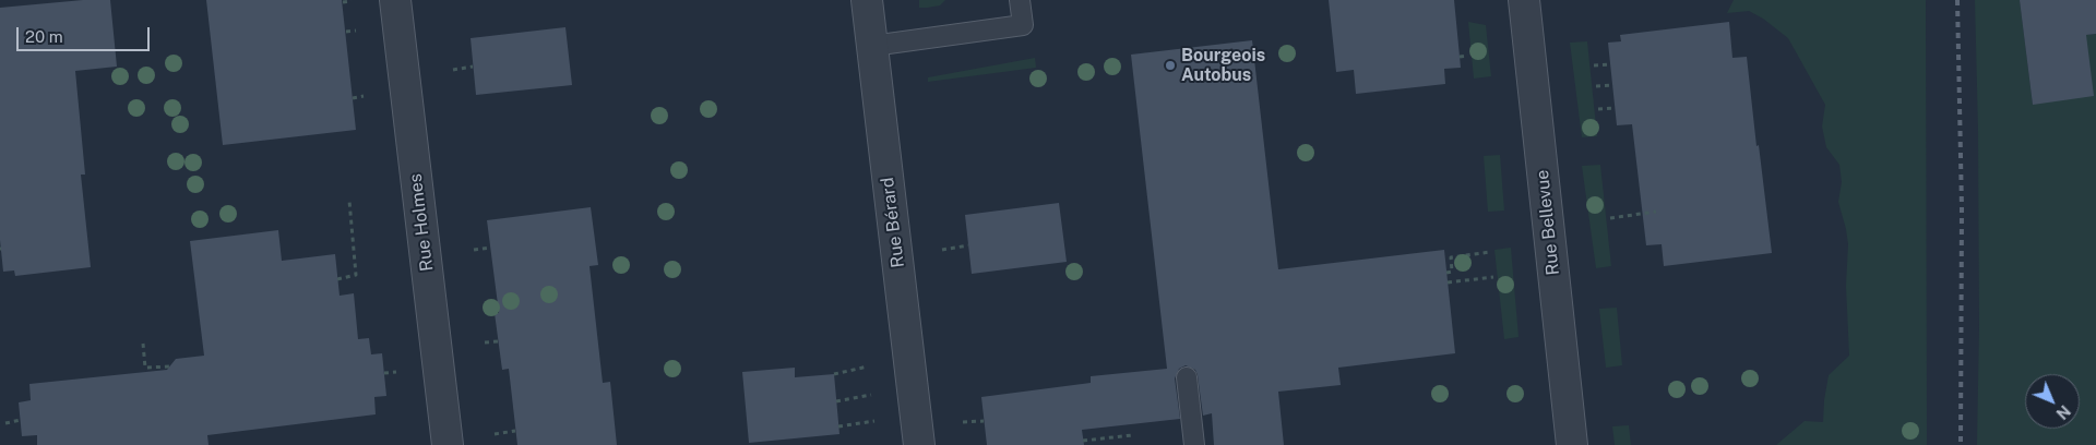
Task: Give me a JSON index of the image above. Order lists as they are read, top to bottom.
{
  "streets": {
    "street": ["Rue Holmes", "Rue Bérard", "Rue Bellevue"]
  },
  "places": ["Bourgeois Autobus"],
  "scale_bar": "20 m",
  "north": "bottom right"
}
